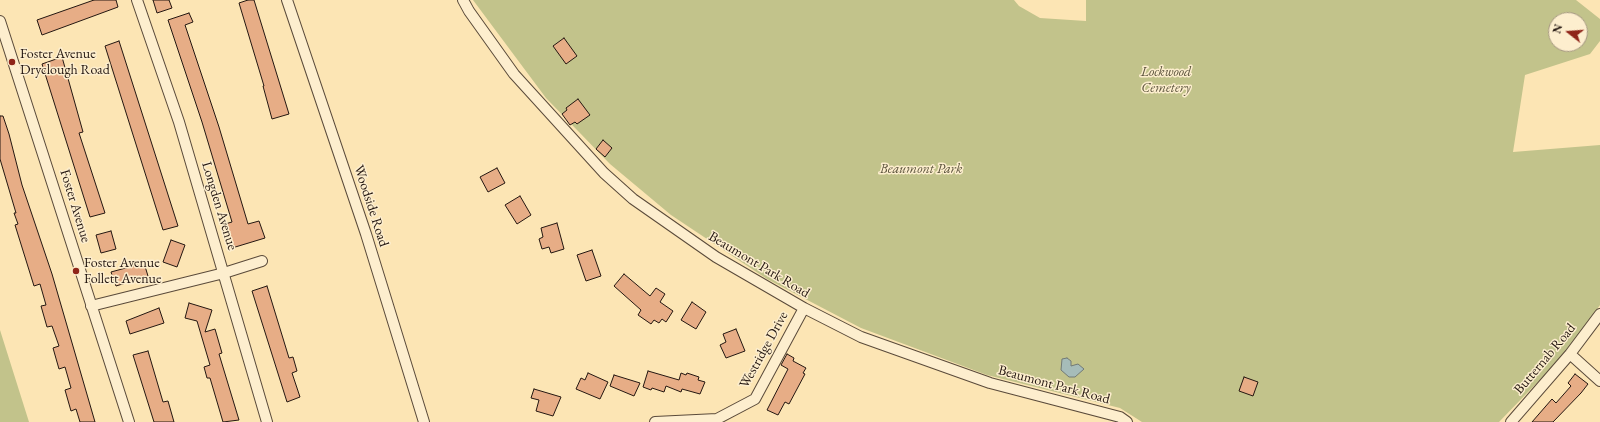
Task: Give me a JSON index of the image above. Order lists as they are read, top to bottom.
{
  "streets": {
    "street": [
      "Foster Avenue",
      "Longden Avenue",
      "Woodside Road",
      "Beaumont Park Road",
      "Westridge Drive",
      "Butternab Road"
    ]
  },
  "crossings": [
    ["Beaumont Park Road", "Westridge Drive"]
  ],
  "parks": ["Lockwood Cemetery", "Beaumont Park"],
  "places": ["Foster Avenue Dryclough Road", "Foster Avenue Follett Avenue"],
  "north": "left"
}
